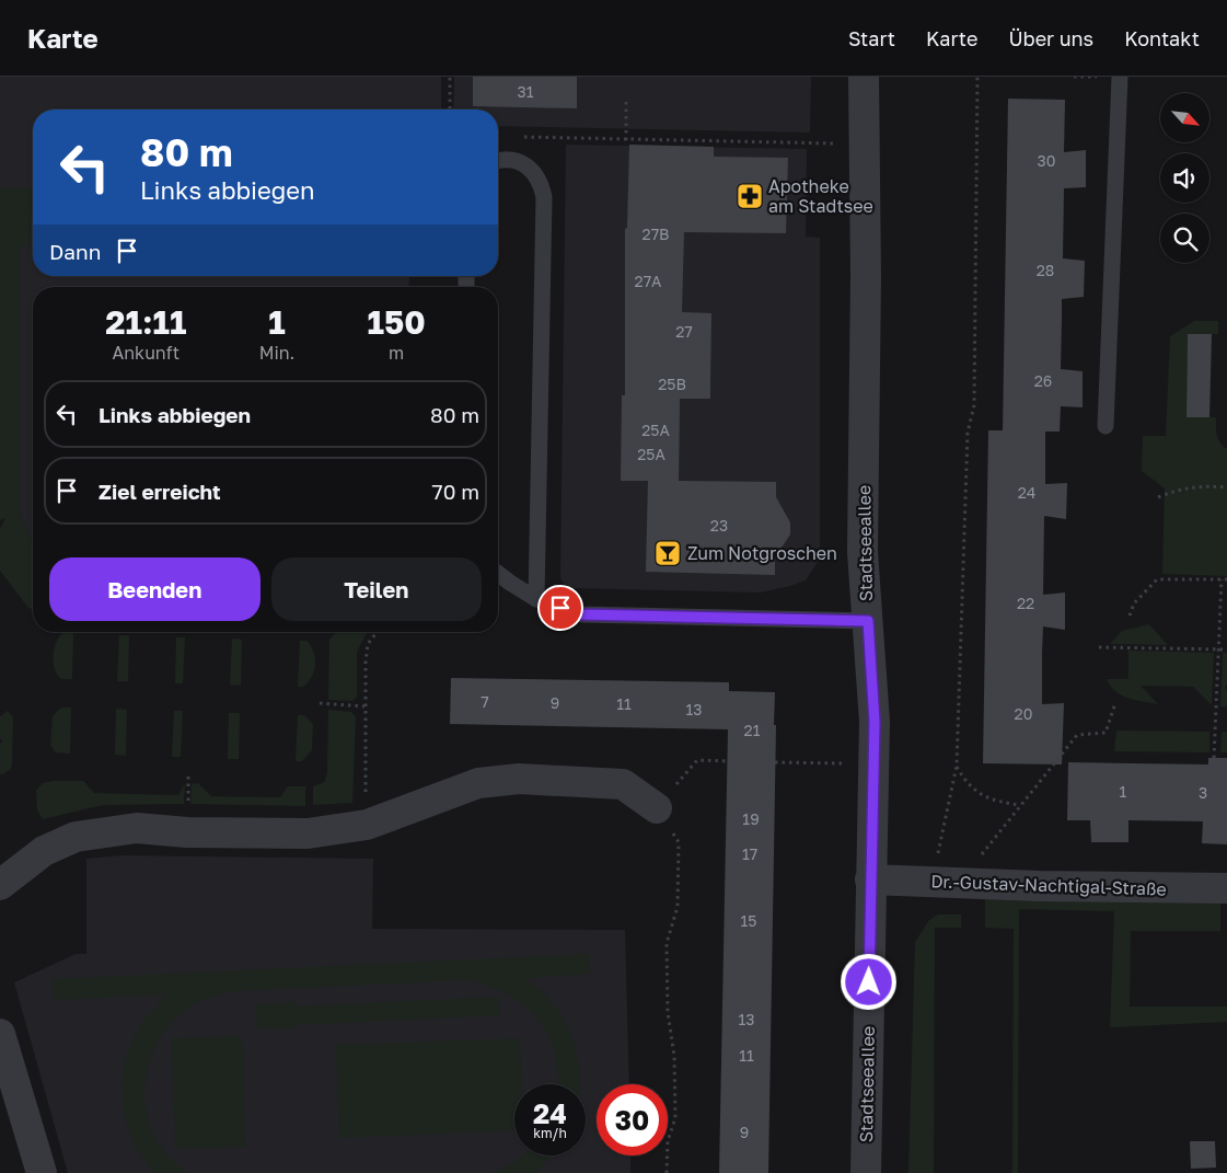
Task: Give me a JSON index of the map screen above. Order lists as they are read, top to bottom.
{
  "streets": {
    "street": ["Stadtseeallee", "Dr.-Gustav-Nachtigal-Straße"]
  },
  "crossings": [
    ["Stadtseeallee", "Dr.-Gustav-Nachtigal-Straße"]
  ],
  "places": {
    "pharmacy": ["Apotheke am Stadtsee"],
    "bar": ["Zum Notgroschen"]
  },
  "house_numbers": [
    "31",
    "30",
    "27B",
    "28",
    "27A",
    "27",
    "26",
    "25B",
    "25A",
    "25A",
    "24",
    "23",
    "22",
    "7",
    "9",
    "11",
    "13",
    "20",
    "21",
    "1",
    "3",
    "19",
    "17",
    "15",
    "13",
    "11",
    "9"
  ],
  "north": "bottom right",
  "page": {
    "header": "Karte",
    "nav": [
      "Start",
      "Karte",
      "Über uns",
      "Kontakt"
    ],
    "turn": ["80 m", "Links abbiegen"],
    "then": "Dann",
    "eta": [
      "21:11",
      "Ankunft",
      "1",
      "Min.",
      "150",
      "m"
    ],
    "list": [
      {
        "name": "Links abbiegen",
        "value": "80 m"
      },
      {
        "name": "Ziel erreicht",
        "value": "70 m"
      }
    ],
    "buttons": ["Beenden", "Teilen"],
    "speed": "24 km/h",
    "limit": "30"
  }
}
